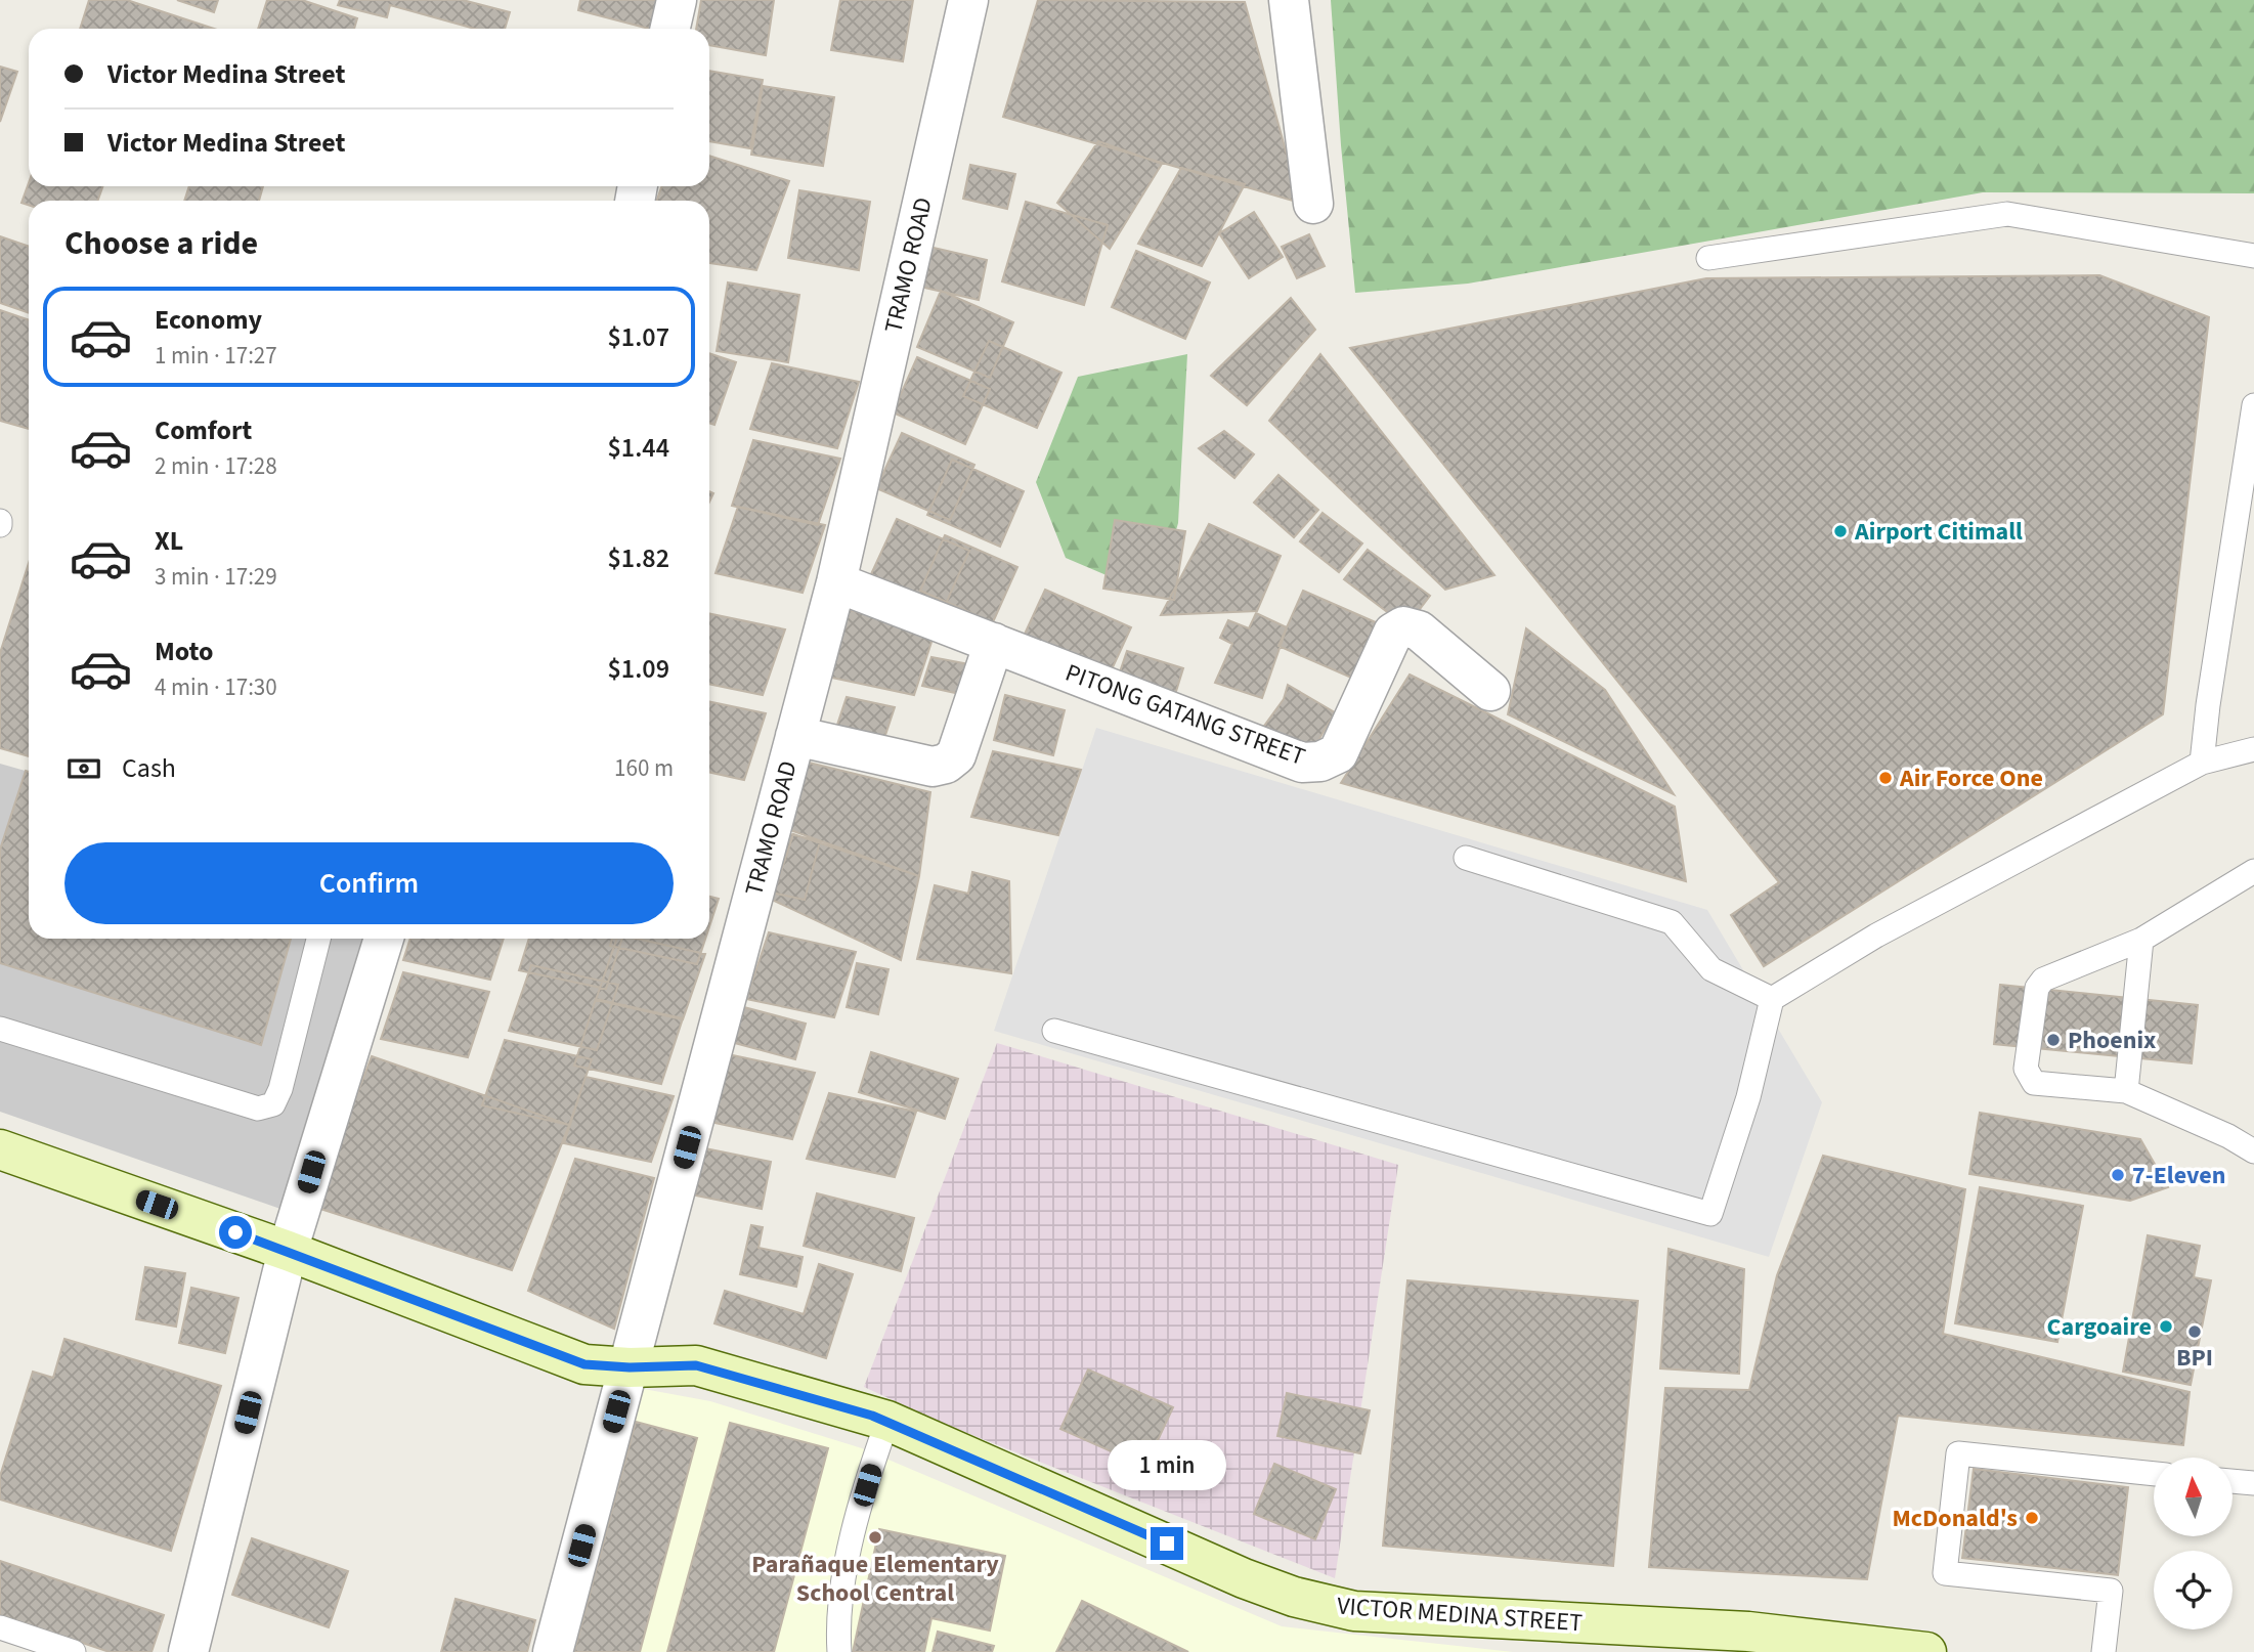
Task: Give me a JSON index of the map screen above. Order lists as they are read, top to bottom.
{
  "streets": {
    "main road": ["VICTOR MEDINA STREET"],
    "street": ["TRAMO ROAD", "PITONG GATANG STREET"]
  },
  "crossings": [
    ["TRAMO ROAD", "PITONG GATANG STREET"],
    ["TRAMO ROAD", "VICTOR MEDINA STREET"]
  ],
  "places": [
    "Airport Citimall",
    "Air Force One",
    "Phoenix",
    "7-Eleven",
    "Cargoaire",
    "BPI",
    "McDonald's",
    "Parañaque Elementary School Central"
  ],
  "north": "top",
  "page": {
    "banner": ["Victor Medina Street", "Victor Medina Street"],
    "heading": "Choose a ride",
    "list": [
      {
        "name": "Economy",
        "note": "1 min · 17:27",
        "value": "$1.07"
      },
      {
        "name": "Comfort",
        "note": "2 min · 17:28",
        "value": "$1.44"
      },
      {
        "name": "XL",
        "note": "3 min · 17:29",
        "value": "$1.82"
      },
      {
        "name": "Moto",
        "note": "4 min · 17:30",
        "value": "$1.09"
      }
    ],
    "pay": ["Cash", "160 m"],
    "buttons": "Confirm",
    "bubble": "1 min"
  }
}
